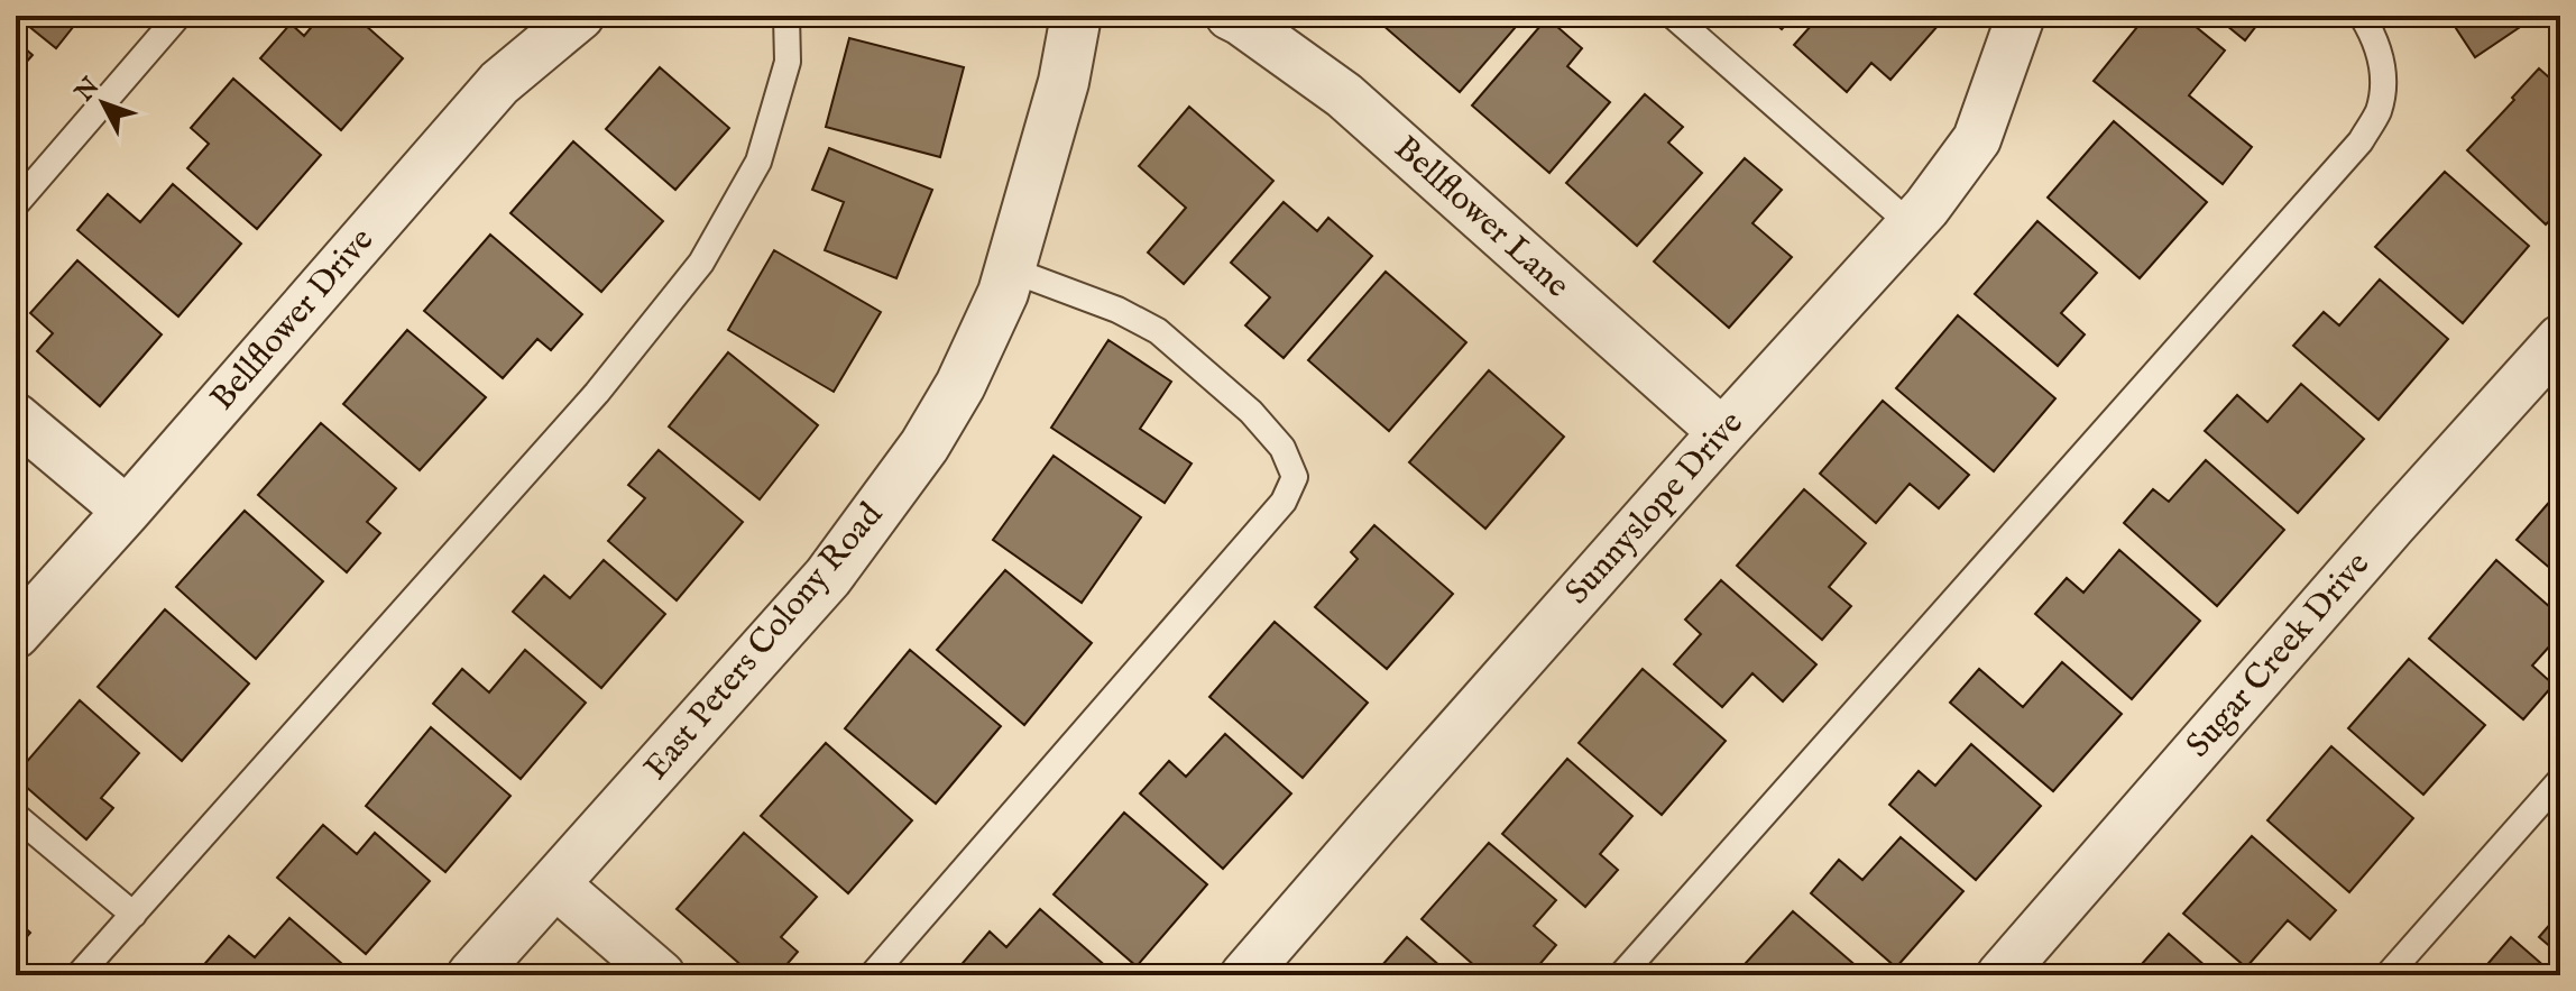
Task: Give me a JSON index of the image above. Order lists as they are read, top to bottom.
{
  "streets": {
    "street": [
      "Bellflower Lane",
      "Bellflower Drive",
      "Sunnyslope Drive",
      "East Peters Colony Road",
      "Sugar Creek Drive"
    ]
  },
  "crossings": [
    ["Bellflower Lane", "Sunnyslope Drive"]
  ],
  "north": "top left"
}
